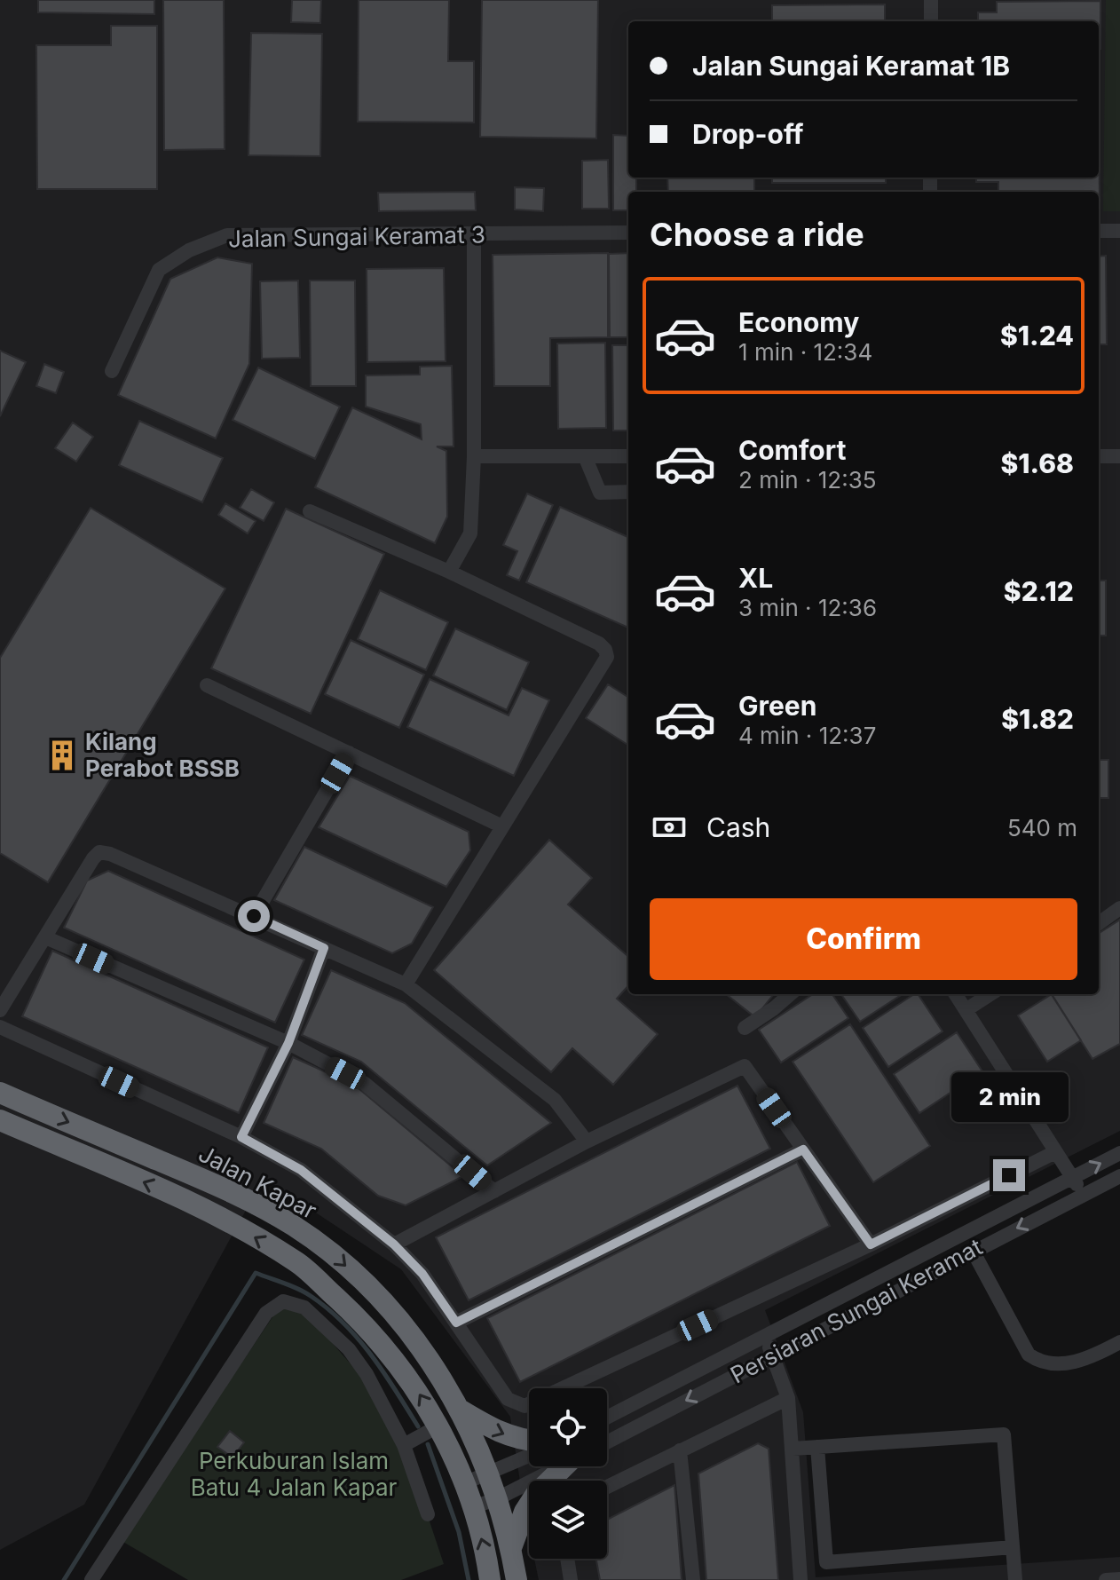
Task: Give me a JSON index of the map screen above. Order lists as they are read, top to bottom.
{
  "streets": {
    "highway": ["Jalan Kapar"],
    "street": ["Jalan Sungai Keramat 3", "Persiaran Sungai Keramat"]
  },
  "parks": ["Perkuburan Islam Batu 4 Jalan Kapar"],
  "places": {
    "building": ["Kilang Perabot BSSB"]
  },
  "page": {
    "banner": ["Jalan Sungai Keramat 1B", "Drop-off"],
    "heading": "Choose a ride",
    "list": [
      {
        "name": "Economy",
        "note": "1 min · 12:34",
        "value": "$1.24"
      },
      {
        "name": "Comfort",
        "note": "2 min · 12:35",
        "value": "$1.68"
      },
      {
        "name": "XL",
        "note": "3 min · 12:36",
        "value": "$2.12"
      },
      {
        "name": "Green",
        "note": "4 min · 12:37",
        "value": "$1.82"
      }
    ],
    "pay": ["Cash", "540 m"],
    "buttons": "Confirm",
    "bubble": "2 min"
  }
}
